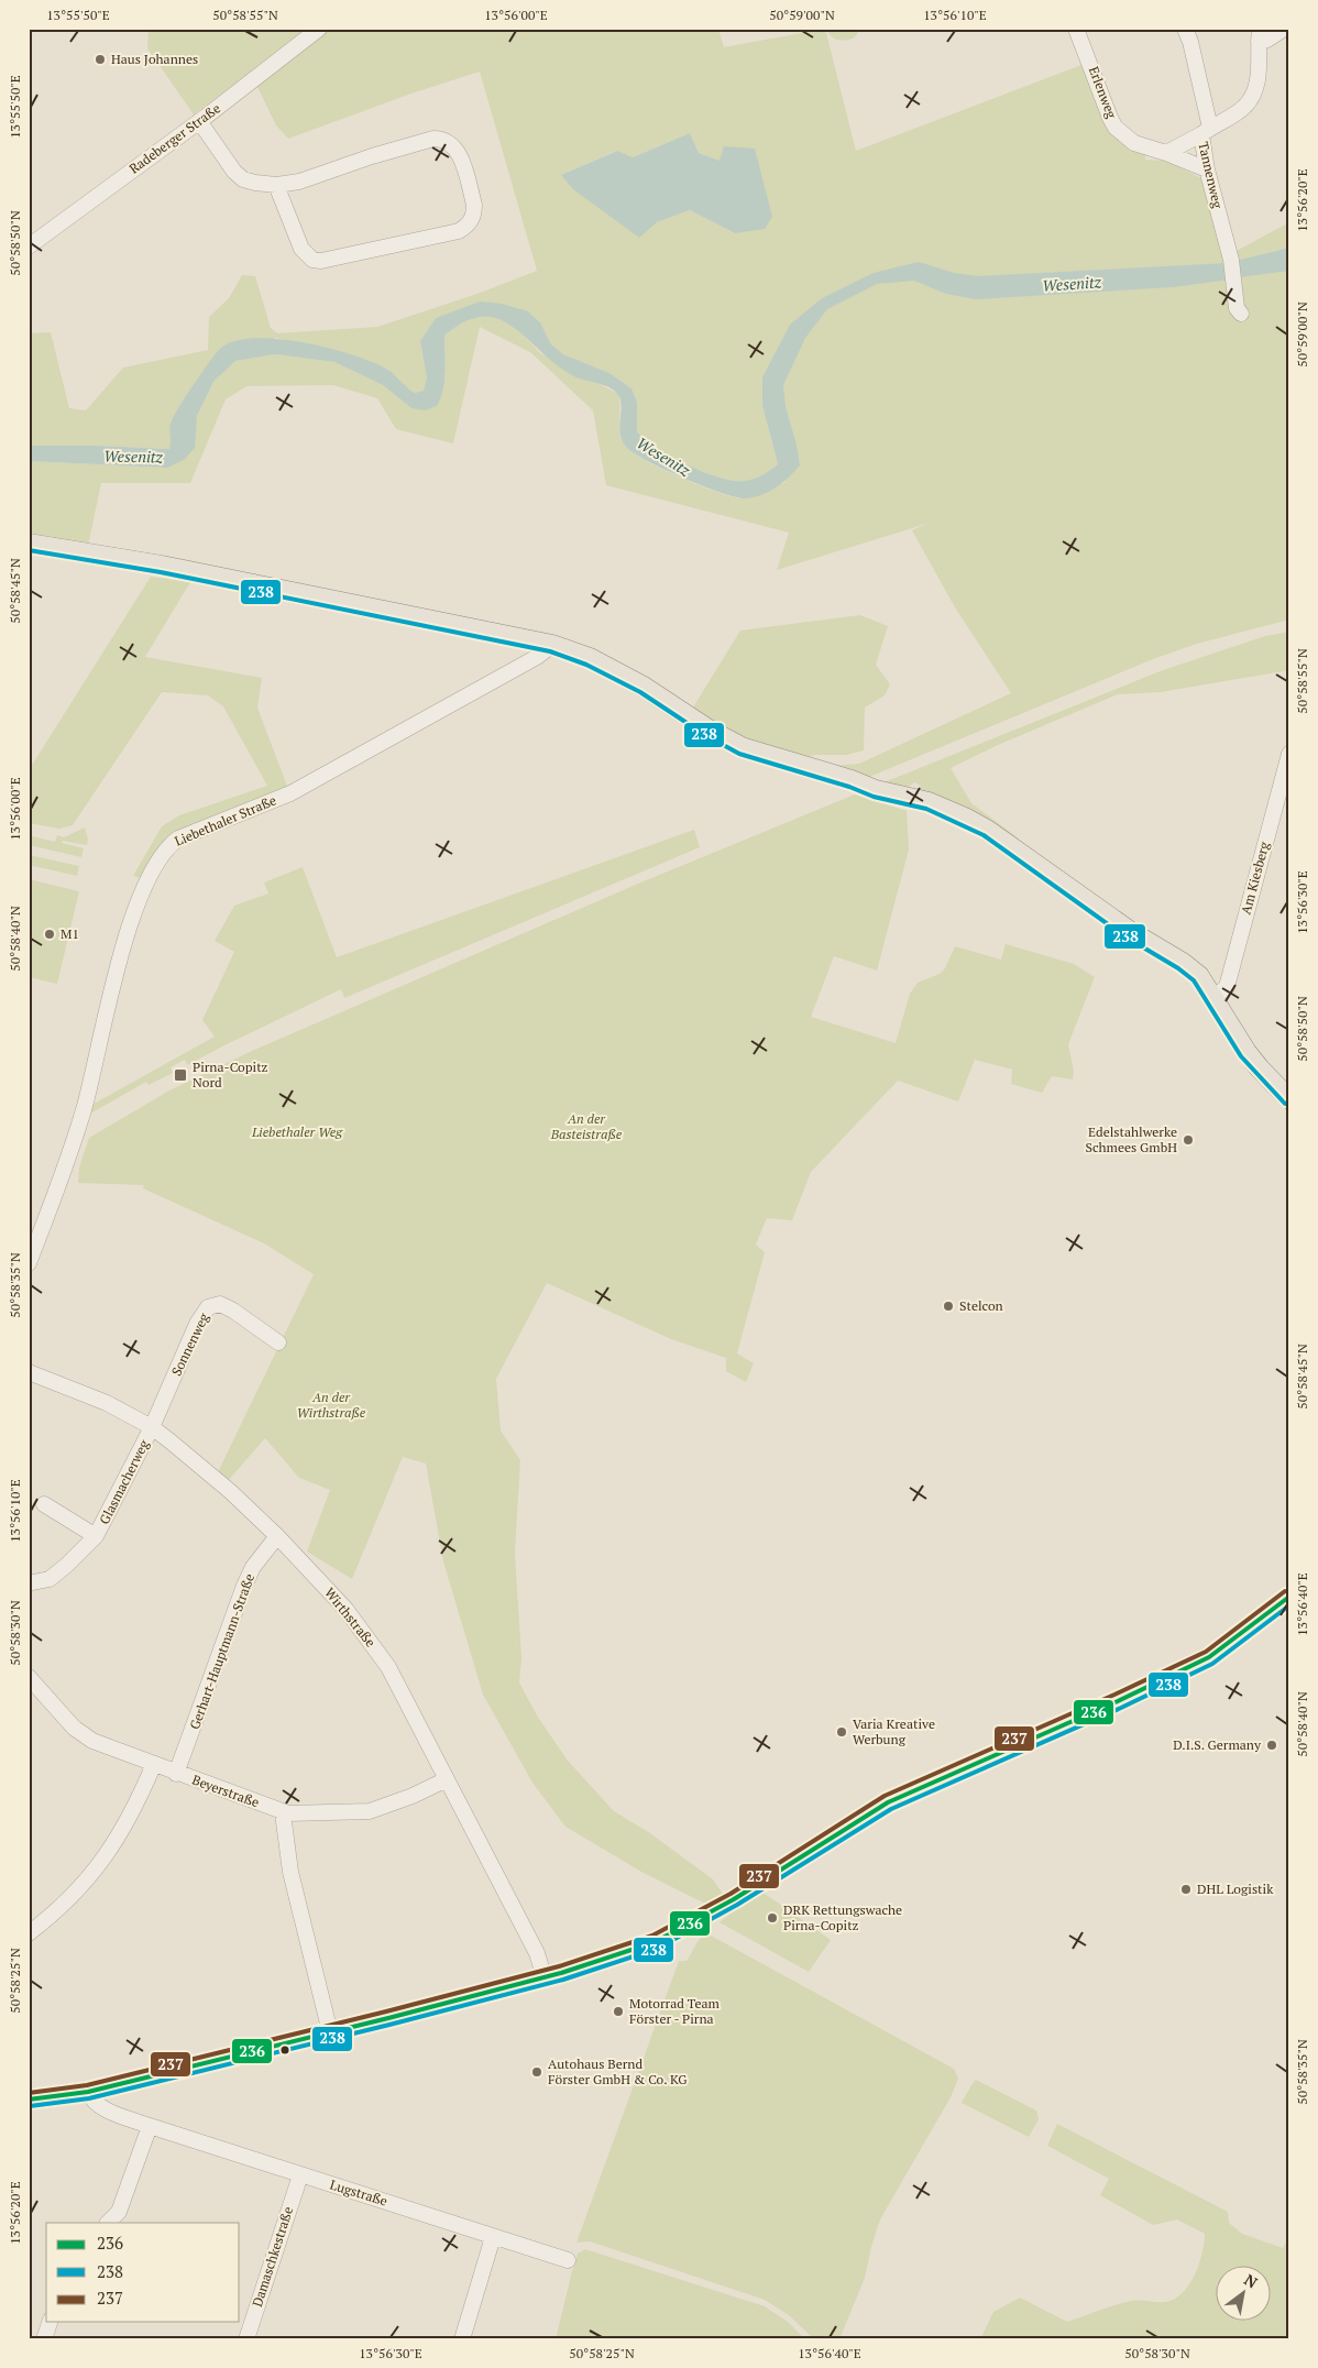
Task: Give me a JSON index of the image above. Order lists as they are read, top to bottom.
{
  "streets": {
    "street": [
      "Erlenweg",
      "Radeberger Straße",
      "Tannenweg",
      "Liebethaler Straße",
      "Am Kiesberg",
      "Sonnenweg",
      "Glasmacherweg",
      "Wirthstraße",
      "Gerhart-Hauptmann-Straße",
      "Beyerstraße",
      "Lugstraße",
      "Damaschkestraße"
    ]
  },
  "crossings": [
    ["Erlenweg", "Tannenweg"],
    ["Sonnenweg", "Glasmacherweg"],
    ["Sonnenweg", "Wirthstraße"],
    ["Glasmacherweg", "Wirthstraße"],
    ["Wirthstraße", "Gerhart-Hauptmann-Straße"],
    ["Wirthstraße", "Beyerstraße"],
    ["Gerhart-Hauptmann-Straße", "Beyerstraße"],
    ["Lugstraße", "Damaschkestraße"]
  ],
  "water": ["Wesenitz"],
  "parks": ["An der Basteistraße", "Liebethaler Weg", "An der Wirthstraße"],
  "places": {
    "other": [
      "Haus Johannes",
      "M1",
      "Edelstahlwerke Schmees GmbH",
      "Stelcon",
      "Varia Kreative Werbung",
      "D.I.S. Germany",
      "DHL Logistik",
      "DRK Rettungswache Pirna-Copitz",
      "Motorrad Team Förster - Pirna",
      "Autohaus Bernd Förster GmbH & Co. KG"
    ],
    "transit": ["Pirna-Copitz Nord"]
  },
  "lines": ["transit line 238", "transit line 237", "transit line 236"],
  "legend": ["236", "238", "237"],
  "north": "top right",
  "coordinates": [
    "13°55'50\"E",
    "50°58'55\"N",
    "13°56'00\"E",
    "50°59'00\"N",
    "13°56'10\"E",
    "13°56'20\"E",
    "50°58'50\"N",
    "50°58'45\"N",
    "13°56'30\"E",
    "50°58'40\"N",
    "50°58'35\"N",
    "13°56'40\"E",
    "50°58'30\"N",
    "50°58'25\"N"
  ]
}
